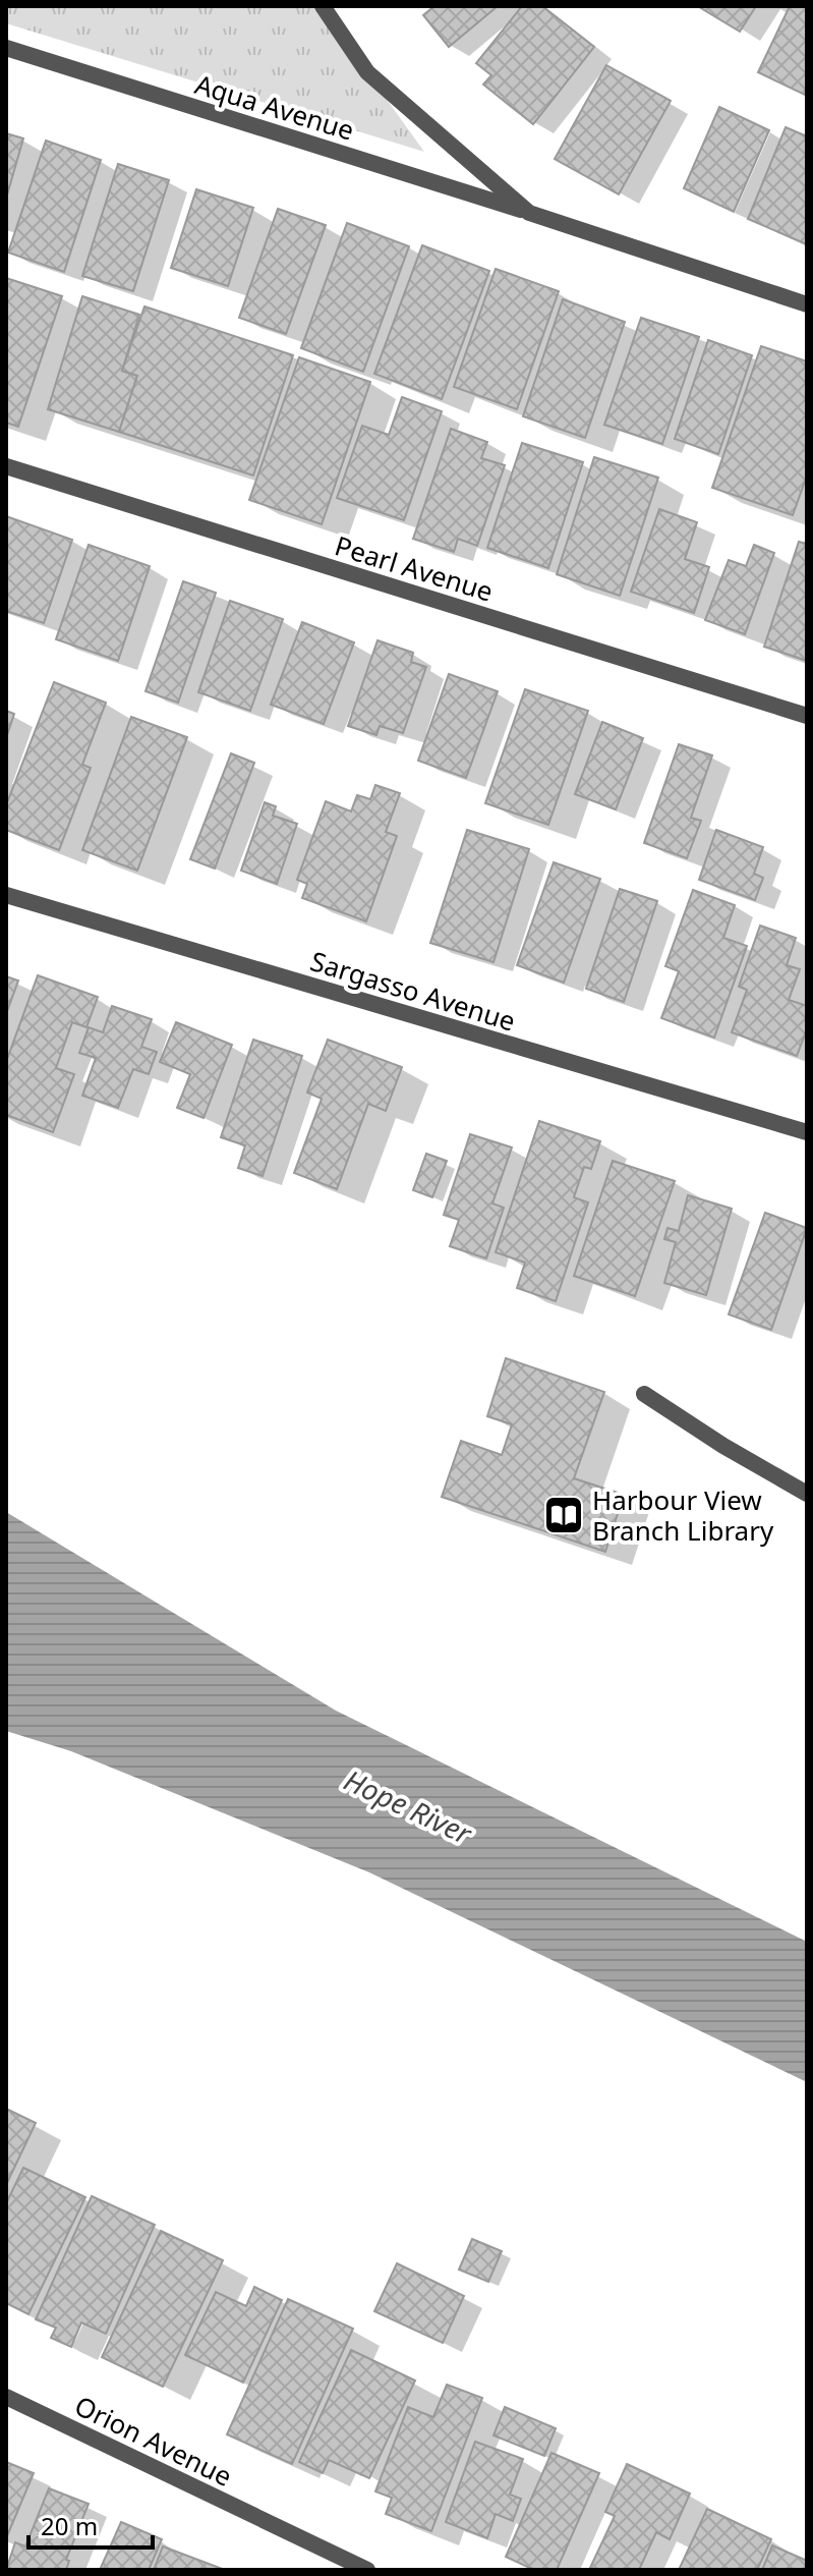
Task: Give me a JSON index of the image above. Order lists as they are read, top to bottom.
{
  "streets": {
    "street": [
      "Aqua Avenue",
      "Pearl Avenue",
      "Sargasso Avenue",
      "Orion Avenue"
    ]
  },
  "water": ["Hope River"],
  "places": {
    "library": ["Harbour View Branch Library"]
  },
  "scale_bar": "20 m"
}
